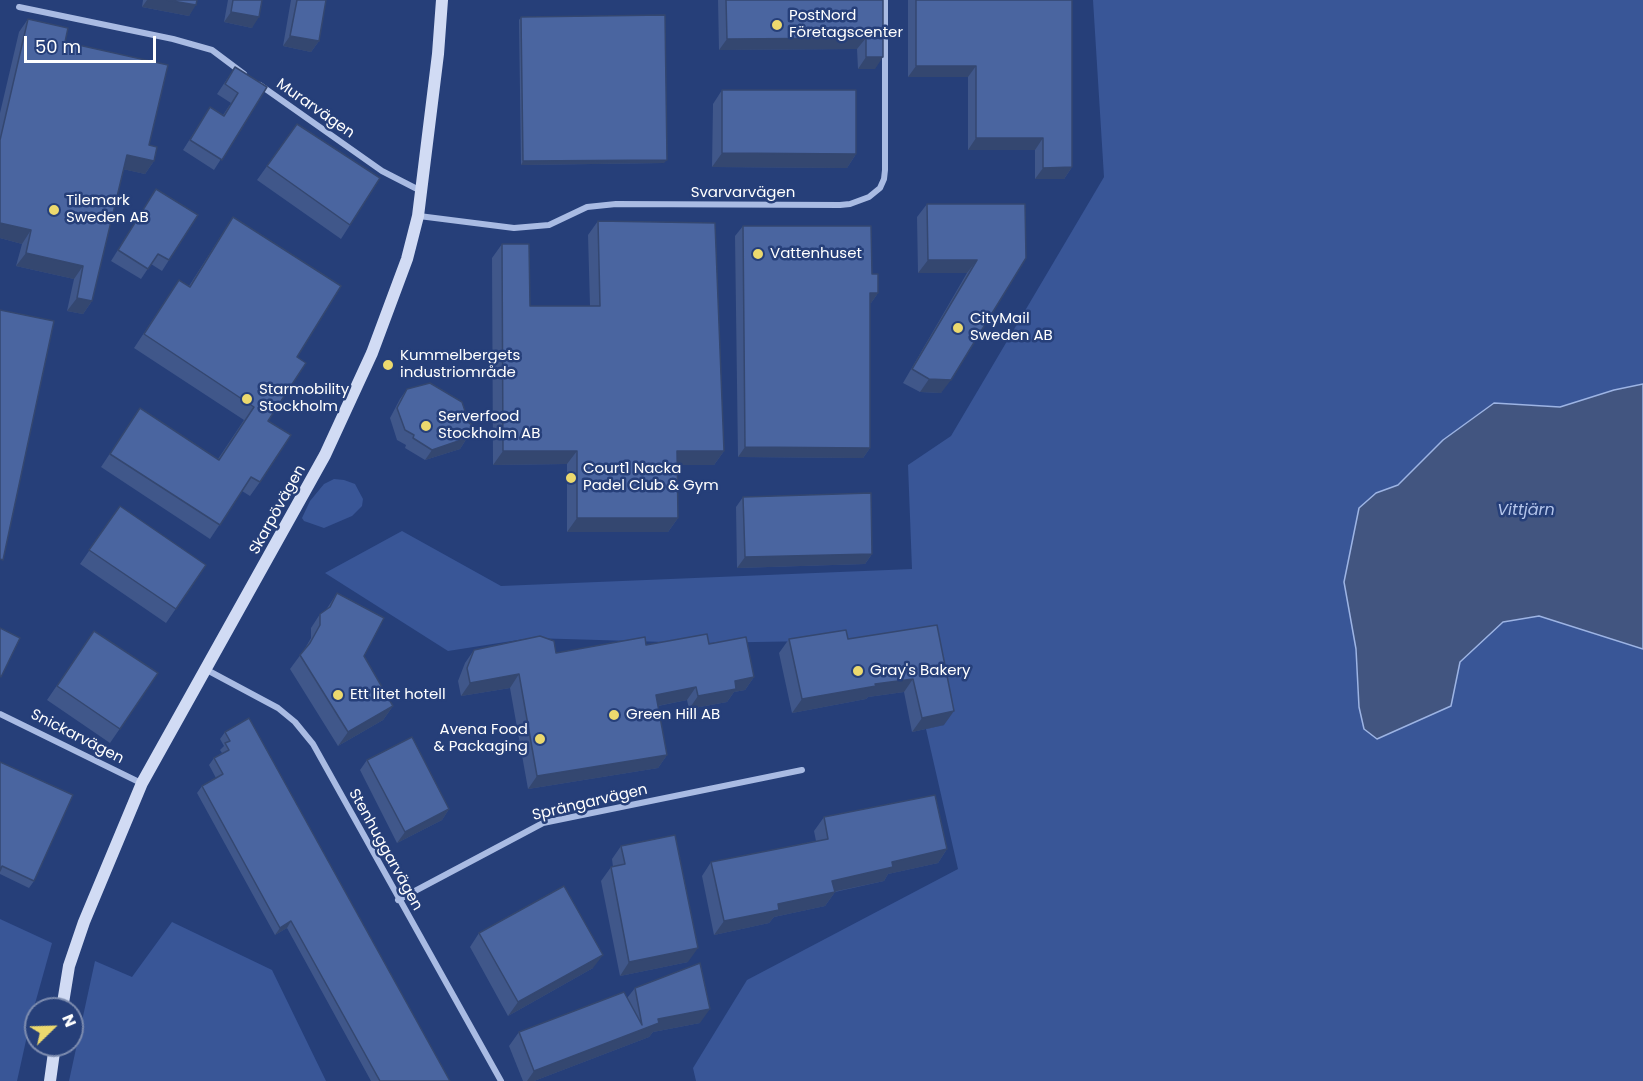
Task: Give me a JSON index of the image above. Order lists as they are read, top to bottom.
{
  "streets": {
    "street": [
      "Murarvägen",
      "Svarvarvägen",
      "Skarpövägen",
      "Snickarvägen",
      "Sprängarvägen",
      "Stenhuggarvägen"
    ]
  },
  "crossings": [
    ["Murarvägen", "Skarpövägen"],
    ["Svarvarvägen", "Skarpövägen"],
    ["Skarpövägen", "Snickarvägen"],
    ["Skarpövägen", "Stenhuggarvägen"],
    ["Sprängarvägen", "Stenhuggarvägen"]
  ],
  "water": ["Vittjärn"],
  "places": [
    "PostNord Företagscenter",
    "Tilemark Sweden AB",
    "Vattenhuset",
    "CityMail Sweden AB",
    "Kummelbergets industriområde",
    "Starmobility Stockholm",
    "Serverfood Stockholm AB",
    "Court1 Nacka Padel Club & Gym",
    "Gray's Bakery",
    "Ett litet hotell",
    "Green Hill AB",
    "Avena Food & Packaging"
  ],
  "scale_bar": "50 m",
  "north": "top right"
}
